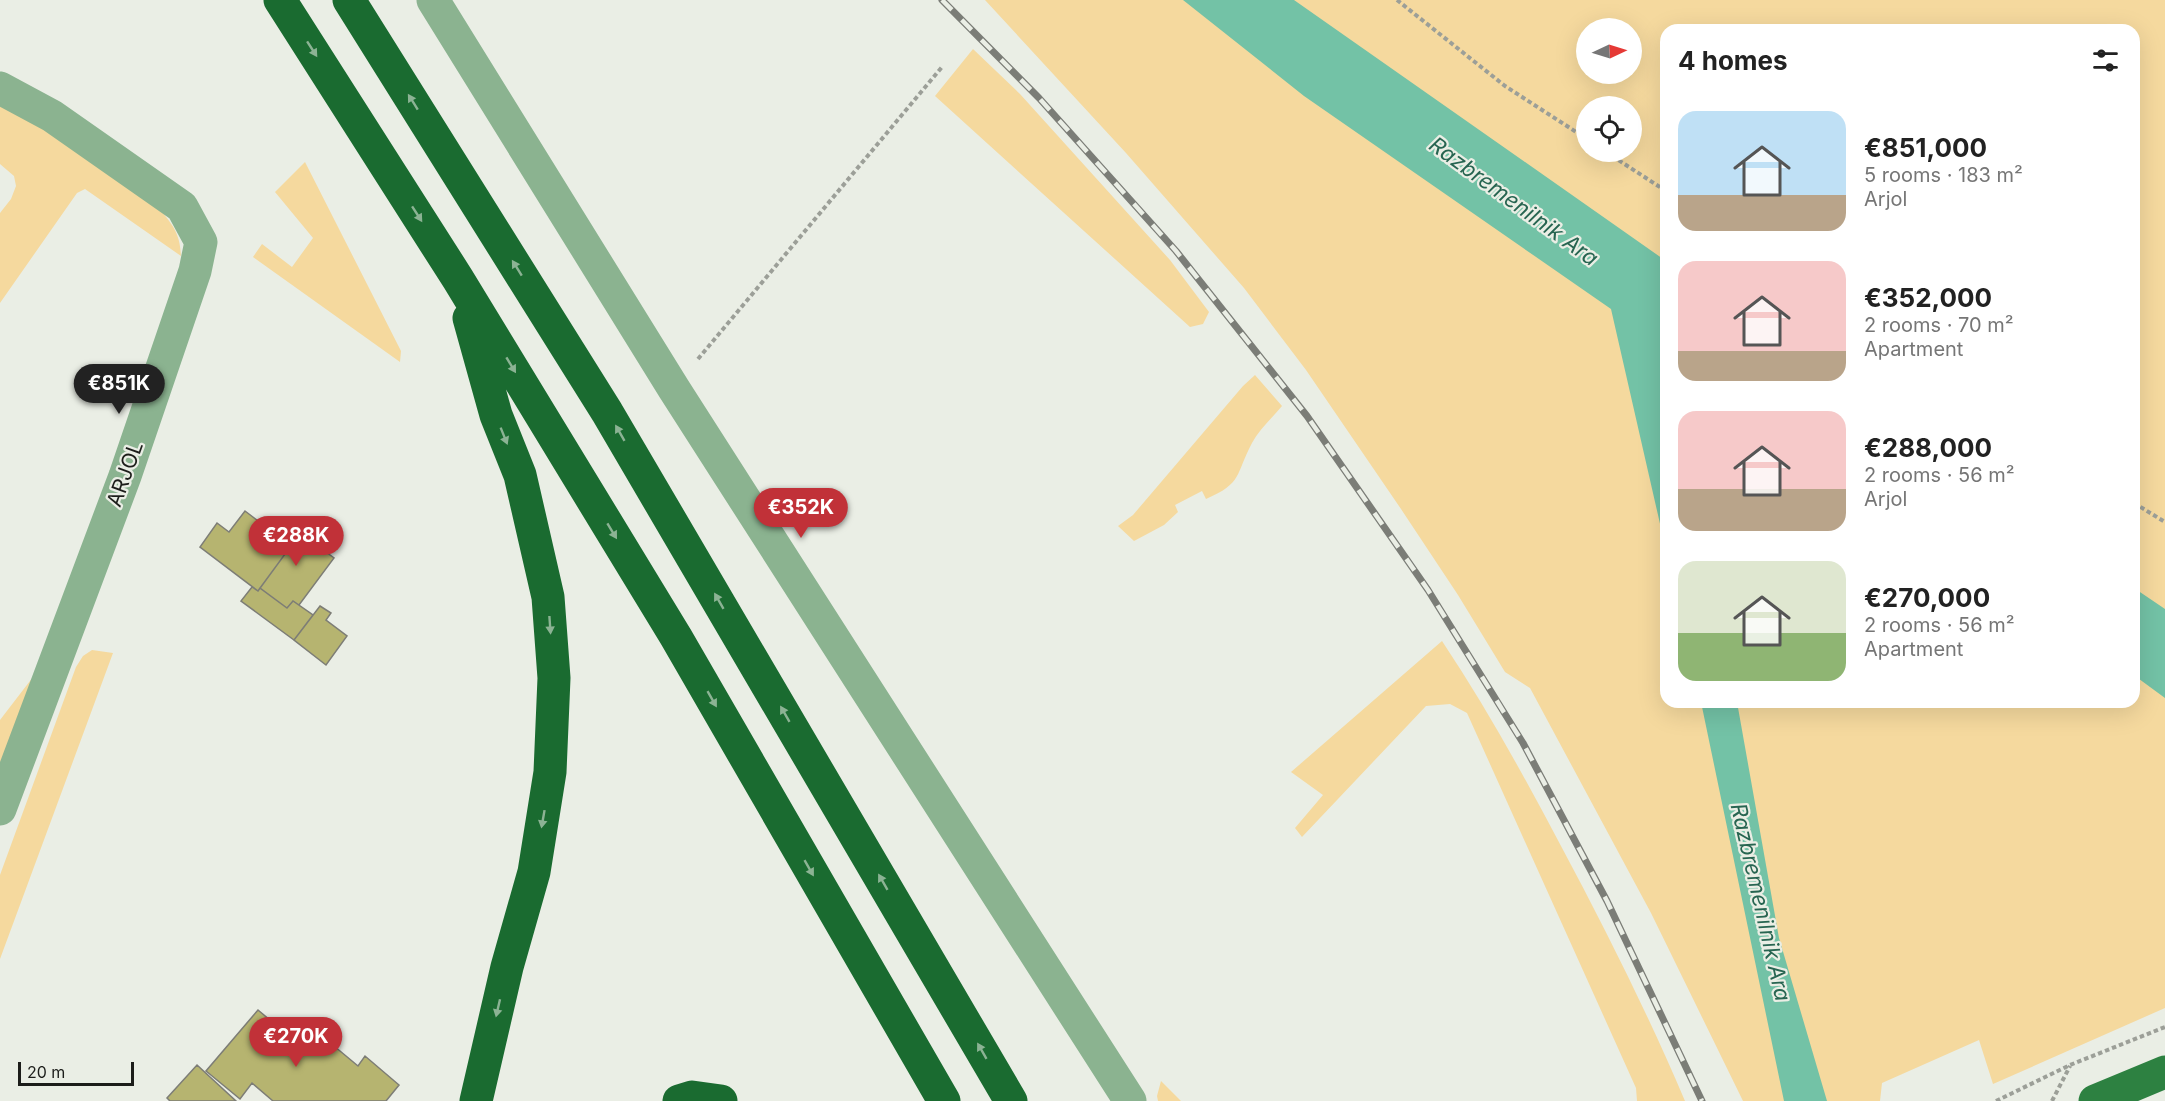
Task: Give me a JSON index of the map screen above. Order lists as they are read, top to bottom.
{
  "streets": {
    "street": ["ARJOL"]
  },
  "water": ["Razbremenilnik Ara"],
  "scale_bar": "20 m",
  "north": "right",
  "page": {
    "heading": "4 homes",
    "list": [
      {
        "name": "€851,000",
        "note": "5 rooms · 183 m² · Arjol"
      },
      {
        "name": "€352,000",
        "note": "2 rooms · 70 m² · Apartment"
      },
      {
        "name": "€288,000",
        "note": "2 rooms · 56 m² · Arjol"
      },
      {
        "name": "€270,000",
        "note": "2 rooms · 56 m² · Apartment"
      }
    ],
    "price": [
      "€851K",
      "€352K",
      "€288K",
      "€270K"
    ],
    "scale": "20 m"
  }
}
